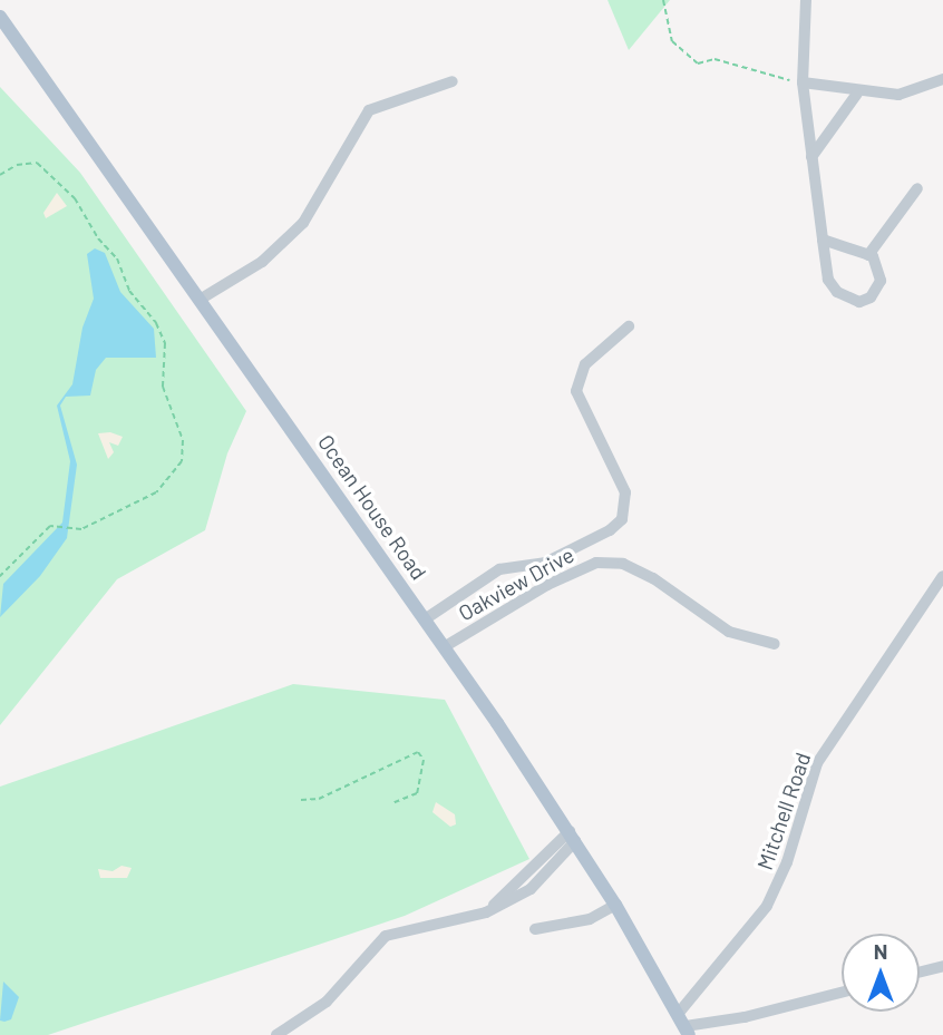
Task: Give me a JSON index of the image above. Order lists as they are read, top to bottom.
{
  "streets": {
    "main road": ["Ocean House Road"],
    "street": ["Oakview Drive", "Mitchell Road"]
  },
  "crossings": [
    ["Ocean House Road", "Oakview Drive"],
    ["Ocean House Road", "Mitchell Road"]
  ],
  "north": "top"
}
